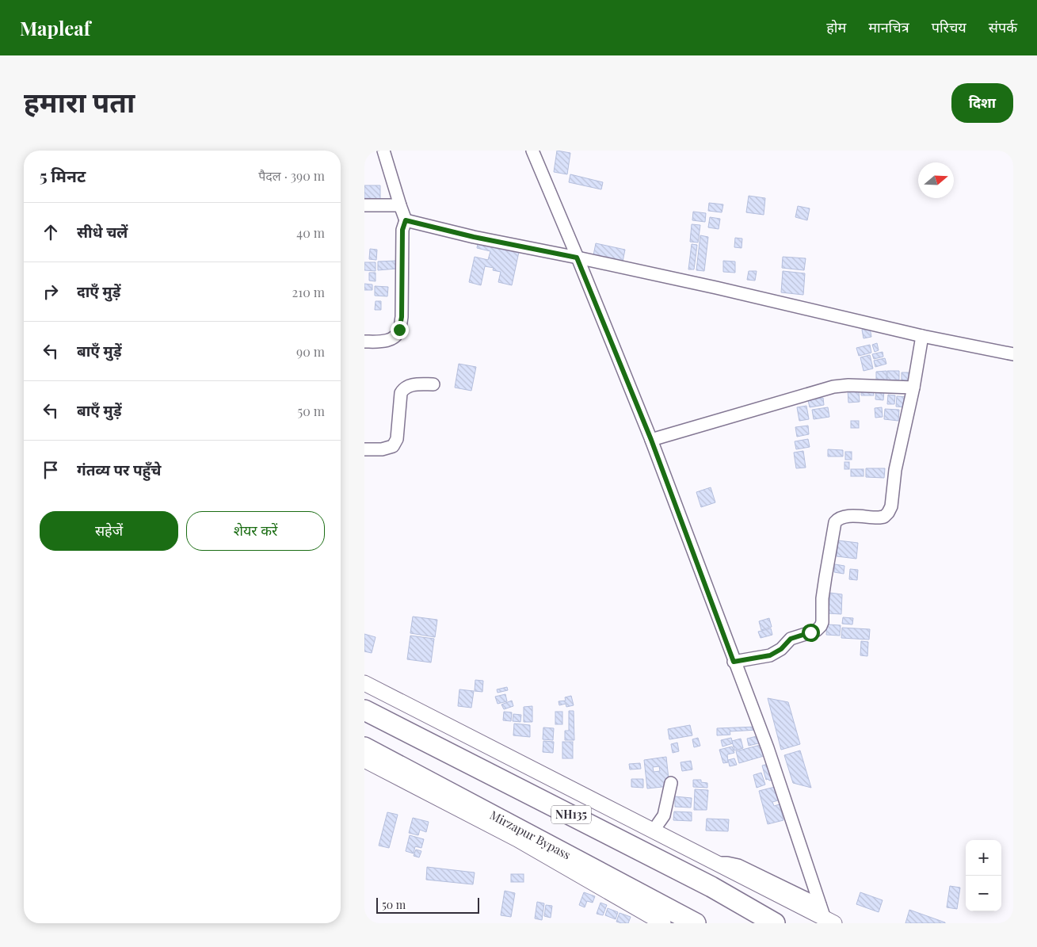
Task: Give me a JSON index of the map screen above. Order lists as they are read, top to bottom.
{
  "streets": {
    "highway": ["NH135", "Mirzapur Bypass"]
  },
  "scale_bar": "50 m",
  "north": "right",
  "page": {
    "header": "Mapleaf",
    "nav": [
      "होम",
      "मानचित्र",
      "परिचय",
      "संपर्क"
    ],
    "title": "हमारा पता",
    "buttons": [
      "दिशा",
      ["सहेजें", "शेयर करें"]
    ],
    "heading": ["5 मिनट", "पैदल · 390 m"],
    "list": [
      ["सीधे चलें", "40 m"],
      ["दाएँ मुड़ें", "210 m"],
      ["बाएँ मुड़ें", "90 m"],
      ["बाएँ मुड़ें", "50 m"],
      "गंतव्य पर पहुँचे"
    ],
    "map_buttons": ["+", "−"],
    "scale": "50 m"
  }
}
